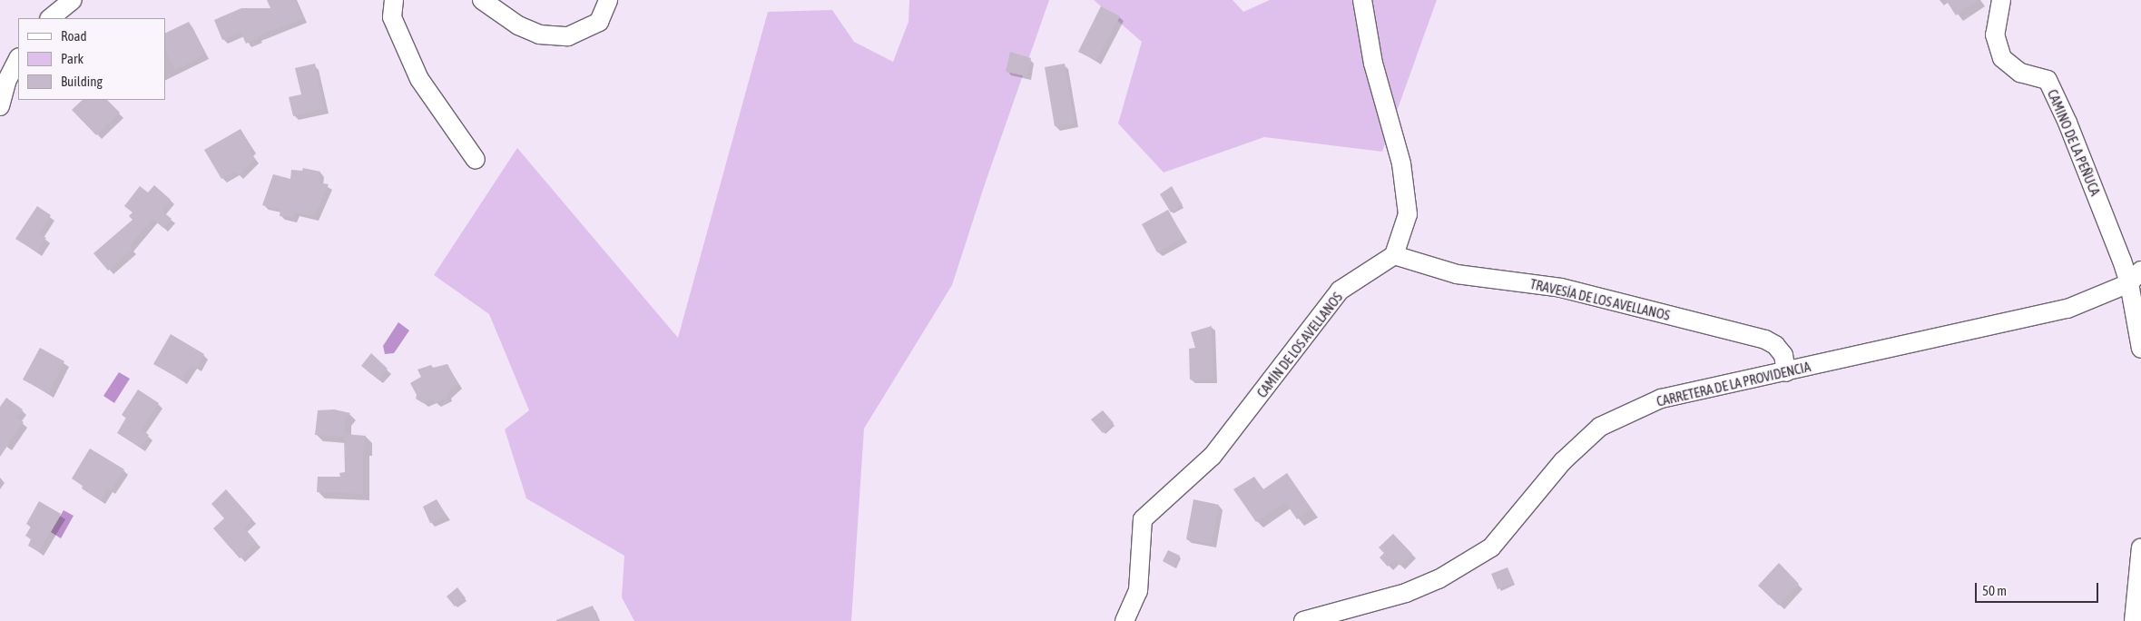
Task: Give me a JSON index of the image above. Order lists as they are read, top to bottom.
{
  "streets": {
    "street": [
      "CAMINO DE LA PEÑUCA",
      "TRAVESÍA DE LOS AVELLANOS",
      "CAMÍN DE LOS AVELLANOS",
      "CARRETERA DE LA PROVIDENCIA"
    ]
  },
  "crossings": [
    ["CAMINO DE LA PEÑUCA", "CARRETERA DE LA PROVIDENCIA"],
    ["TRAVESÍA DE LOS AVELLANOS", "CAMÍN DE LOS AVELLANOS"],
    ["TRAVESÍA DE LOS AVELLANOS", "CARRETERA DE LA PROVIDENCIA"]
  ],
  "legend": ["Road", "Park", "Building"],
  "scale_bar": "50 m"
}
